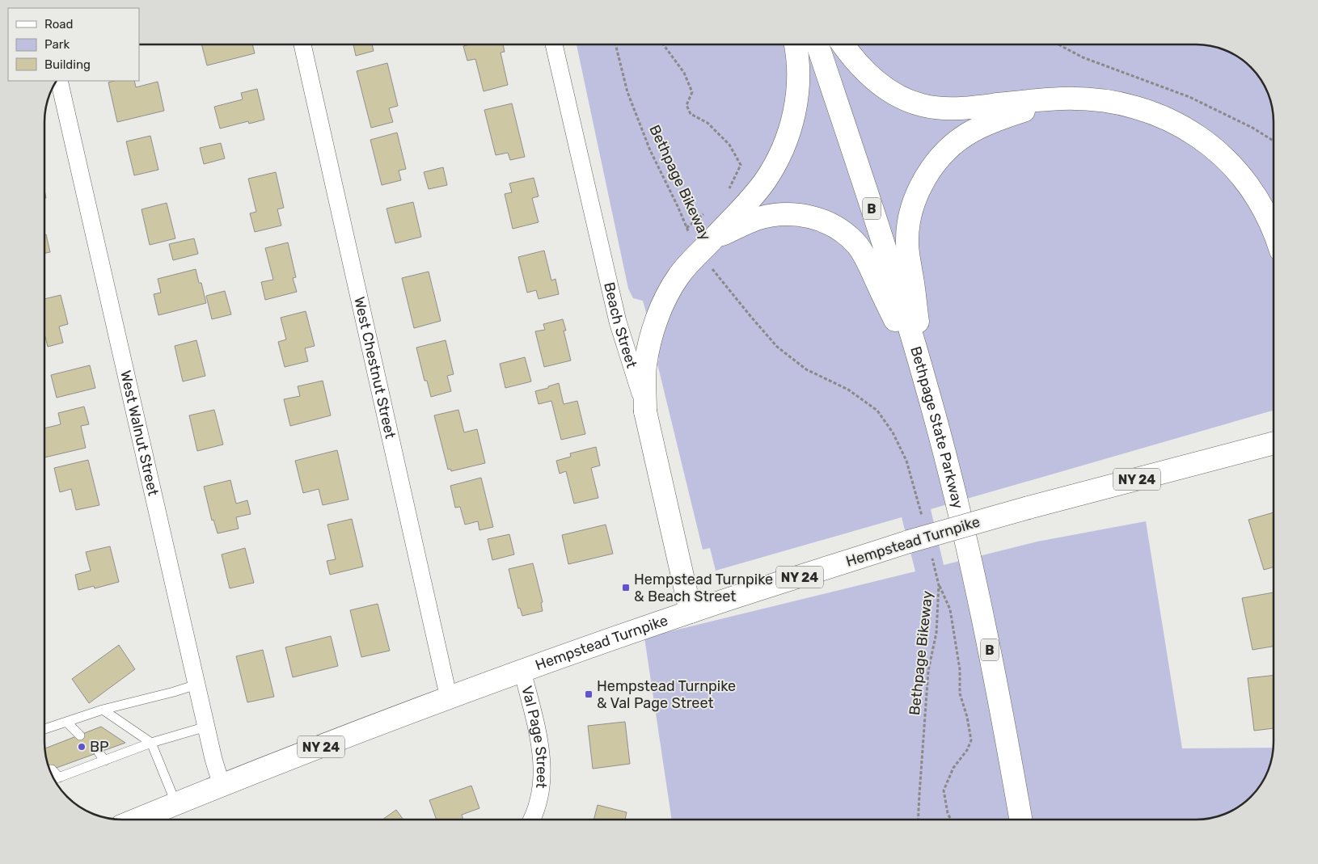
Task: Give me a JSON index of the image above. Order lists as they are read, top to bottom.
{
  "streets": {
    "main road": [
      "B",
      "Beach Street",
      "Bethpage State Parkway",
      "NY 24",
      "Hempstead Turnpike"
    ],
    "street": ["West Chestnut Street", "West Walnut Street", "Val Page Street"],
    "path": ["Bethpage Bikeway"]
  },
  "crossings": [
    ["Beach Street", "Hempstead Turnpike"],
    ["West Chestnut Street", "Hempstead Turnpike"],
    ["West Walnut Street", "Hempstead Turnpike"],
    ["Hempstead Turnpike", "Val Page Street"]
  ],
  "places": {
    "transit": ["Hempstead Turnpike & Beach Street", "Hempstead Turnpike & Val Page Street"],
    "other": ["BP"]
  },
  "legend": ["Road", "Park", "Building"]
}
